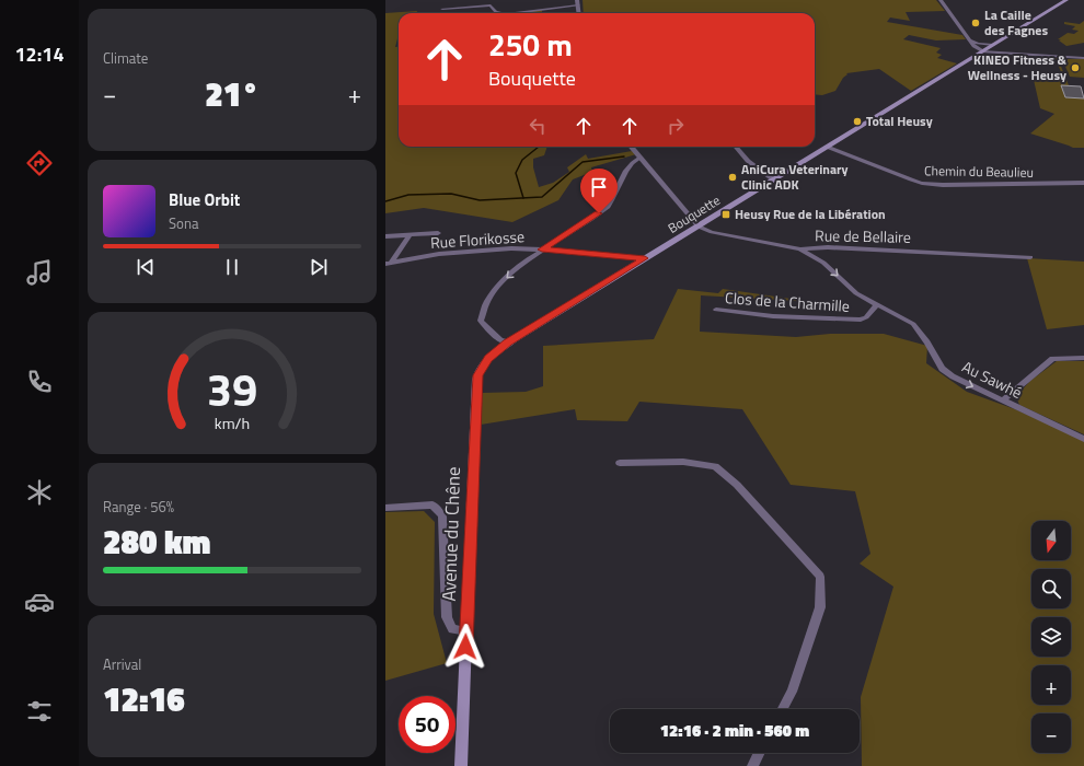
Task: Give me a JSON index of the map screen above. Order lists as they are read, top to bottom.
{
  "streets": {
    "main road": ["Bouquette", "Avenue du Chêne"],
    "street": [
      "Chemin du Beaulieu",
      "Rue de Bellaire",
      "Rue Florikosse",
      "Clos de la Charmille",
      "Au Sawhé"
    ]
  },
  "crossings": [
    ["Chemin du Beaulieu", "Bouquette"],
    ["Bouquette", "Rue de Bellaire"],
    ["Bouquette", "Rue Florikosse"],
    ["Bouquette", "Avenue du Chêne"],
    ["Rue de Bellaire", "Au Sawhé"],
    ["Clos de la Charmille", "Au Sawhé"]
  ],
  "one_way": ["Au Sawhé"],
  "places": {
    "other": [
      "La Caille des Fagnes",
      "KINEO Fitness & Wellness - Heusy",
      "Total Heusy",
      "AniCura Veterinary Clinic ADK"
    ],
    "transit": ["Heusy Rue de la Libération"]
  },
  "north": "bottom",
  "page": {
    "tabs": "12:14",
    "tile": [
      "Climate",
      ["Range · 56%", "280 km"],
      ["Arrival", "12:16"]
    ],
    "turn": ["250 m", "Bouquette"],
    "heat": ["−", "21°", "+"],
    "song": ["Blue Orbit", "Sona"],
    "map_buttons": ["+", "−"],
    "limit": "50",
    "trip": "12:16 · 2 min · 560 m",
    "gauge": ["39", "km/h"]
  }
}
